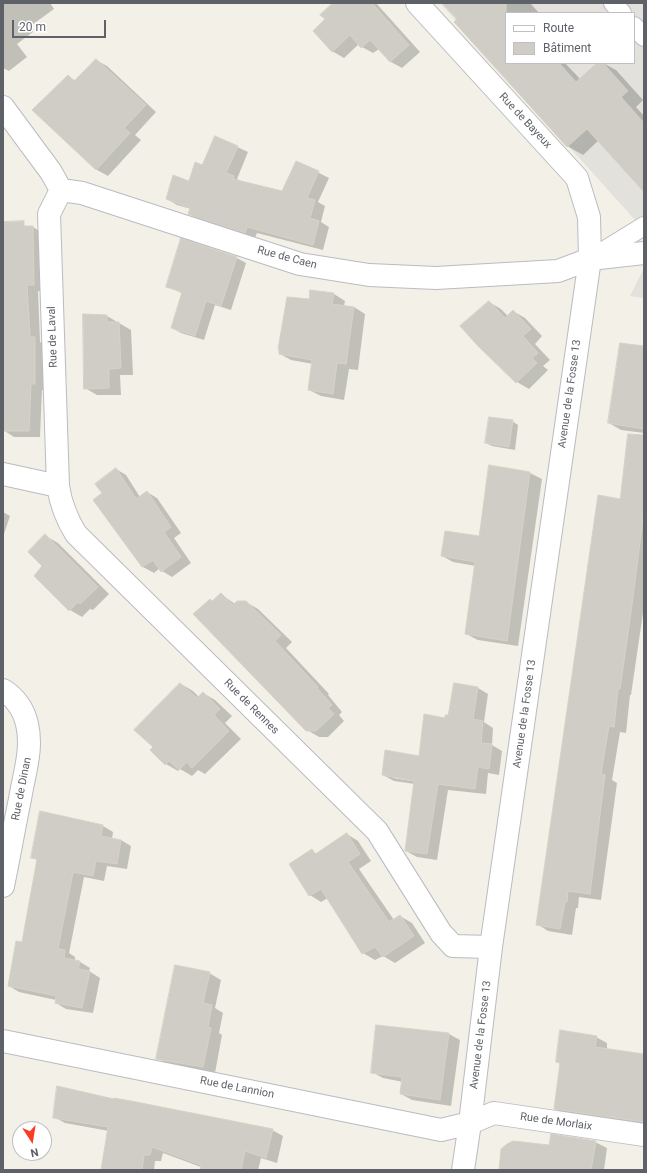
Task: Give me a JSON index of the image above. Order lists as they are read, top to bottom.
{
  "streets": {
    "street": [
      "Rue de Bayeux",
      "Rue de Caen",
      "Rue de Laval",
      "Avenue de la Fosse 13",
      "Rue de Rennes",
      "Rue de Dinan",
      "Rue de Lannion",
      "Rue de Morlaix"
    ]
  },
  "crossings": [
    ["Rue de Bayeux", "Rue de Caen"],
    ["Rue de Bayeux", "Avenue de la Fosse 13"],
    ["Rue de Caen", "Rue de Laval"],
    ["Rue de Caen", "Avenue de la Fosse 13"],
    ["Rue de Laval", "Rue de Rennes"],
    ["Avenue de la Fosse 13", "Rue de Rennes"],
    ["Avenue de la Fosse 13", "Rue de Lannion"],
    ["Avenue de la Fosse 13", "Rue de Morlaix"],
    ["Rue de Lannion", "Rue de Morlaix"]
  ],
  "legend": ["Route", "Bâtiment"],
  "scale_bar": "20 m",
  "north": "bottom"
}
